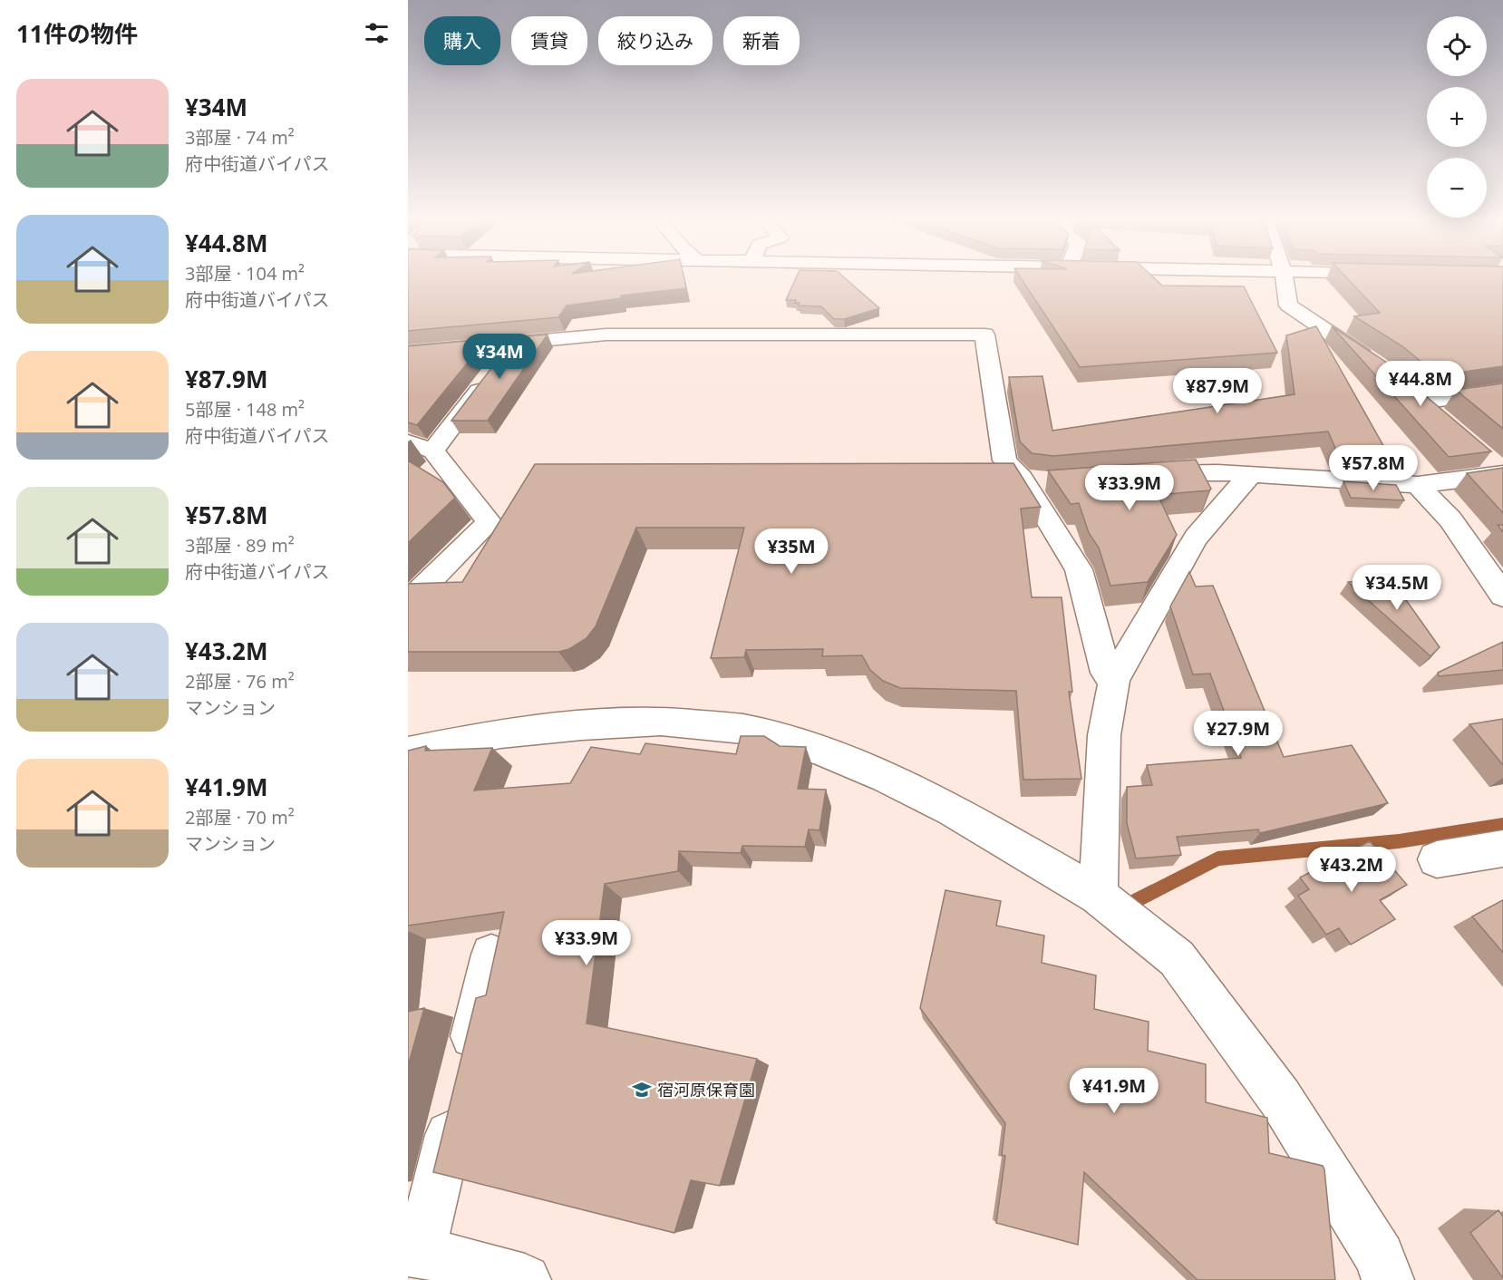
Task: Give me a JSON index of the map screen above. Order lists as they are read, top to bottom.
{
  "places": {
    "school or university": ["宿河原保育園"]
  },
  "page": {
    "heading": "11件の物件",
    "map_buttons": ["+", "−"],
    "chip": [
      "購入",
      "賃貸",
      "絞り込み",
      "新着"
    ],
    "list": [
      {
        "name": "¥34M",
        "note": "3部屋 · 74 m² · 府中街道バイパス"
      },
      {
        "name": "¥44.8M",
        "note": "3部屋 · 104 m² · 府中街道バイパス"
      },
      {
        "name": "¥87.9M",
        "note": "5部屋 · 148 m² · 府中街道バイパス"
      },
      {
        "name": "¥57.8M",
        "note": "3部屋 · 89 m² · 府中街道バイパス"
      },
      {
        "name": "¥43.2M",
        "note": "2部屋 · 76 m² · マンション"
      },
      {
        "name": "¥41.9M",
        "note": "2部屋 · 70 m² · マンション"
      }
    ],
    "price": [
      "¥34M",
      "¥44.8M",
      "¥87.9M",
      "¥57.8M",
      "¥33.9M",
      "¥35M",
      "¥34.5M",
      "¥27.9M",
      "¥43.2M",
      "¥33.9M",
      "¥41.9M"
    ]
  }
}
